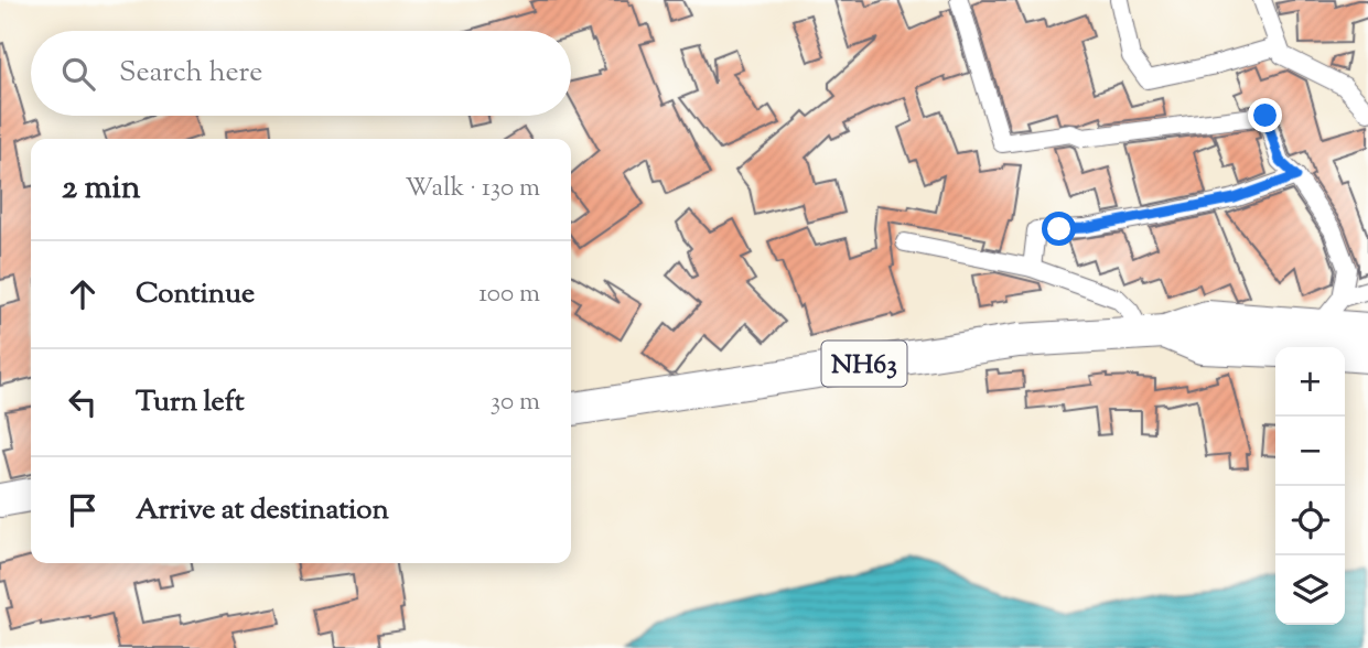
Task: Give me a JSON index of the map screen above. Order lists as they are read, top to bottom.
{
  "streets": {
    "highway": ["NH63"]
  },
  "page": {
    "search": "Search here",
    "heading": ["2 min", "Walk · 130 m"],
    "list": [
      ["Continue", "100 m"],
      ["Turn left", "30 m"],
      "Arrive at destination"
    ],
    "map_buttons": ["+", "−"]
  }
}
